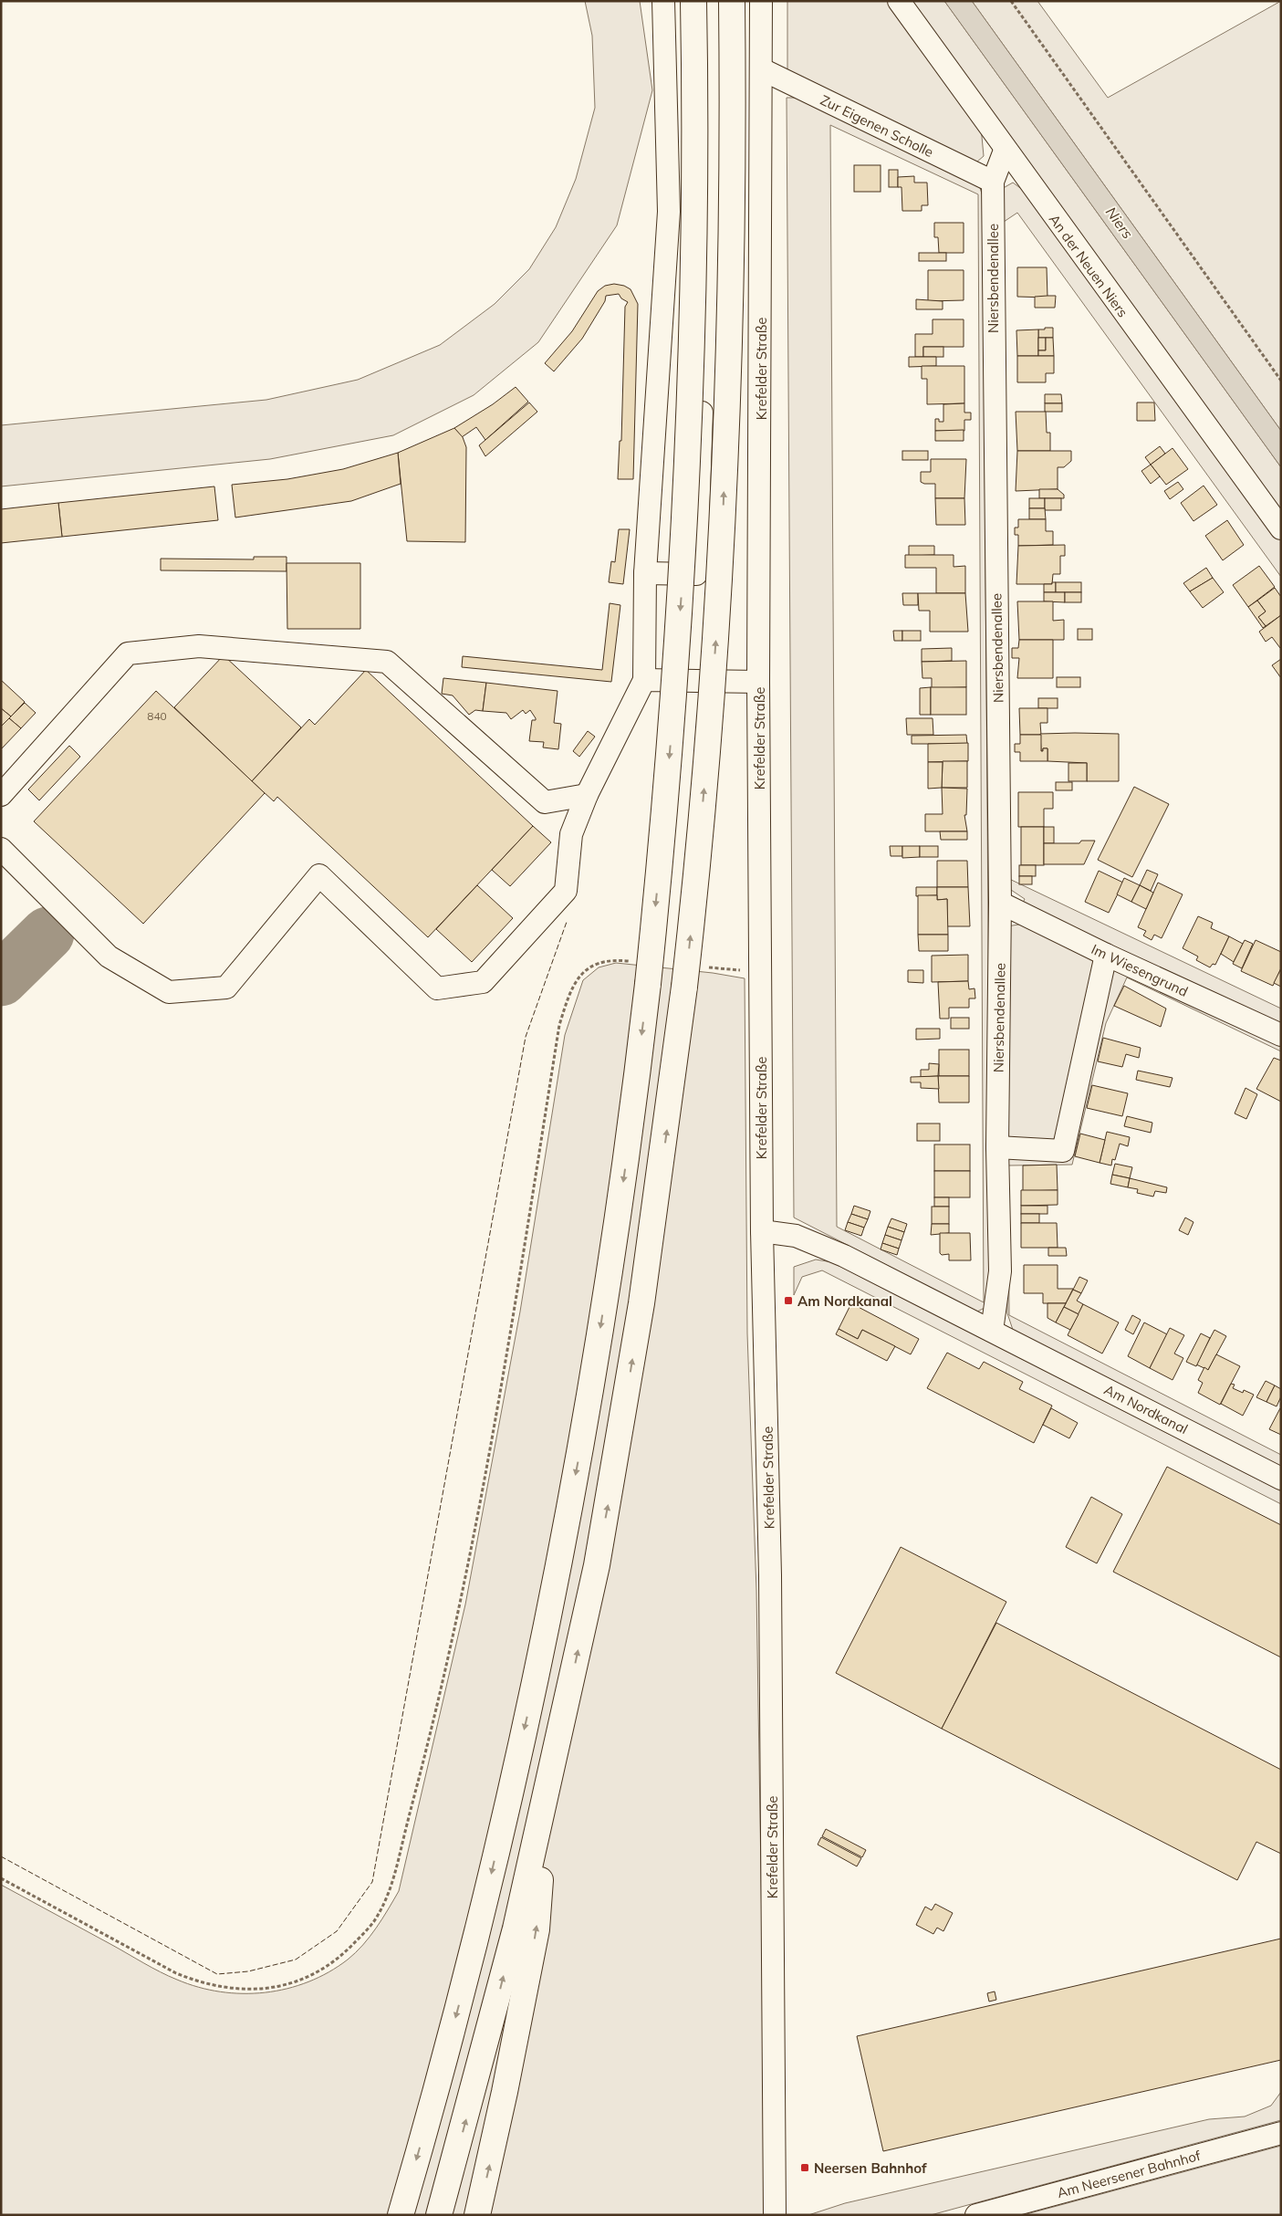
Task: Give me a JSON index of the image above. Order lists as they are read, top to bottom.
{
  "streets": {
    "street": [
      "Zur Eigenen Scholle",
      "An der Neuen Niers",
      "Niersbendenallee",
      "Krefelder Straße",
      "Im Wiesengrund",
      "Am Nordkanal",
      "Am Neersener Bahnhof"
    ]
  },
  "crossings": [
    ["Zur Eigenen Scholle", "Niersbendenallee"],
    ["Zur Eigenen Scholle", "Krefelder Straße"],
    ["An der Neuen Niers", "Niersbendenallee"],
    ["Niersbendenallee", "Im Wiesengrund"],
    ["Niersbendenallee", "Am Nordkanal"],
    ["Krefelder Straße", "Am Nordkanal"]
  ],
  "water": ["Niers"],
  "places": {
    "transit": ["Am Nordkanal", "Neersen Bahnhof"]
  },
  "house_numbers": ["840"]
}
